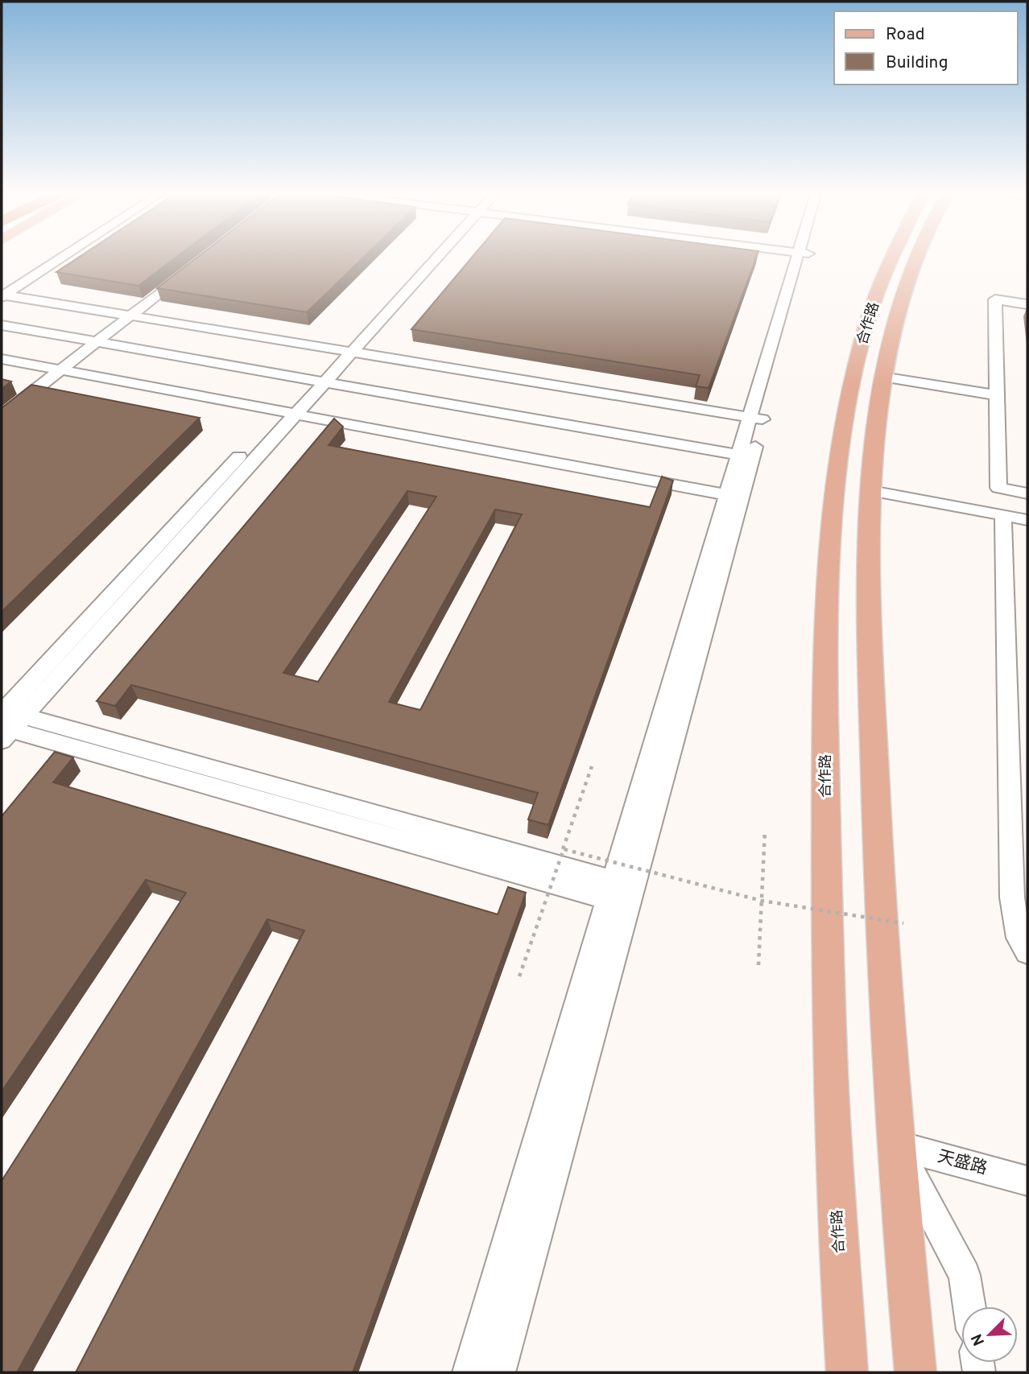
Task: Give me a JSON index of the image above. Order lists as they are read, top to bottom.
{
  "streets": {
    "main road": ["合作路"],
    "street": ["天盛路"]
  },
  "crossings": [
    ["合作路", "天盛路"]
  ],
  "legend": ["Road", "Building"],
  "north": "bottom left"
}
